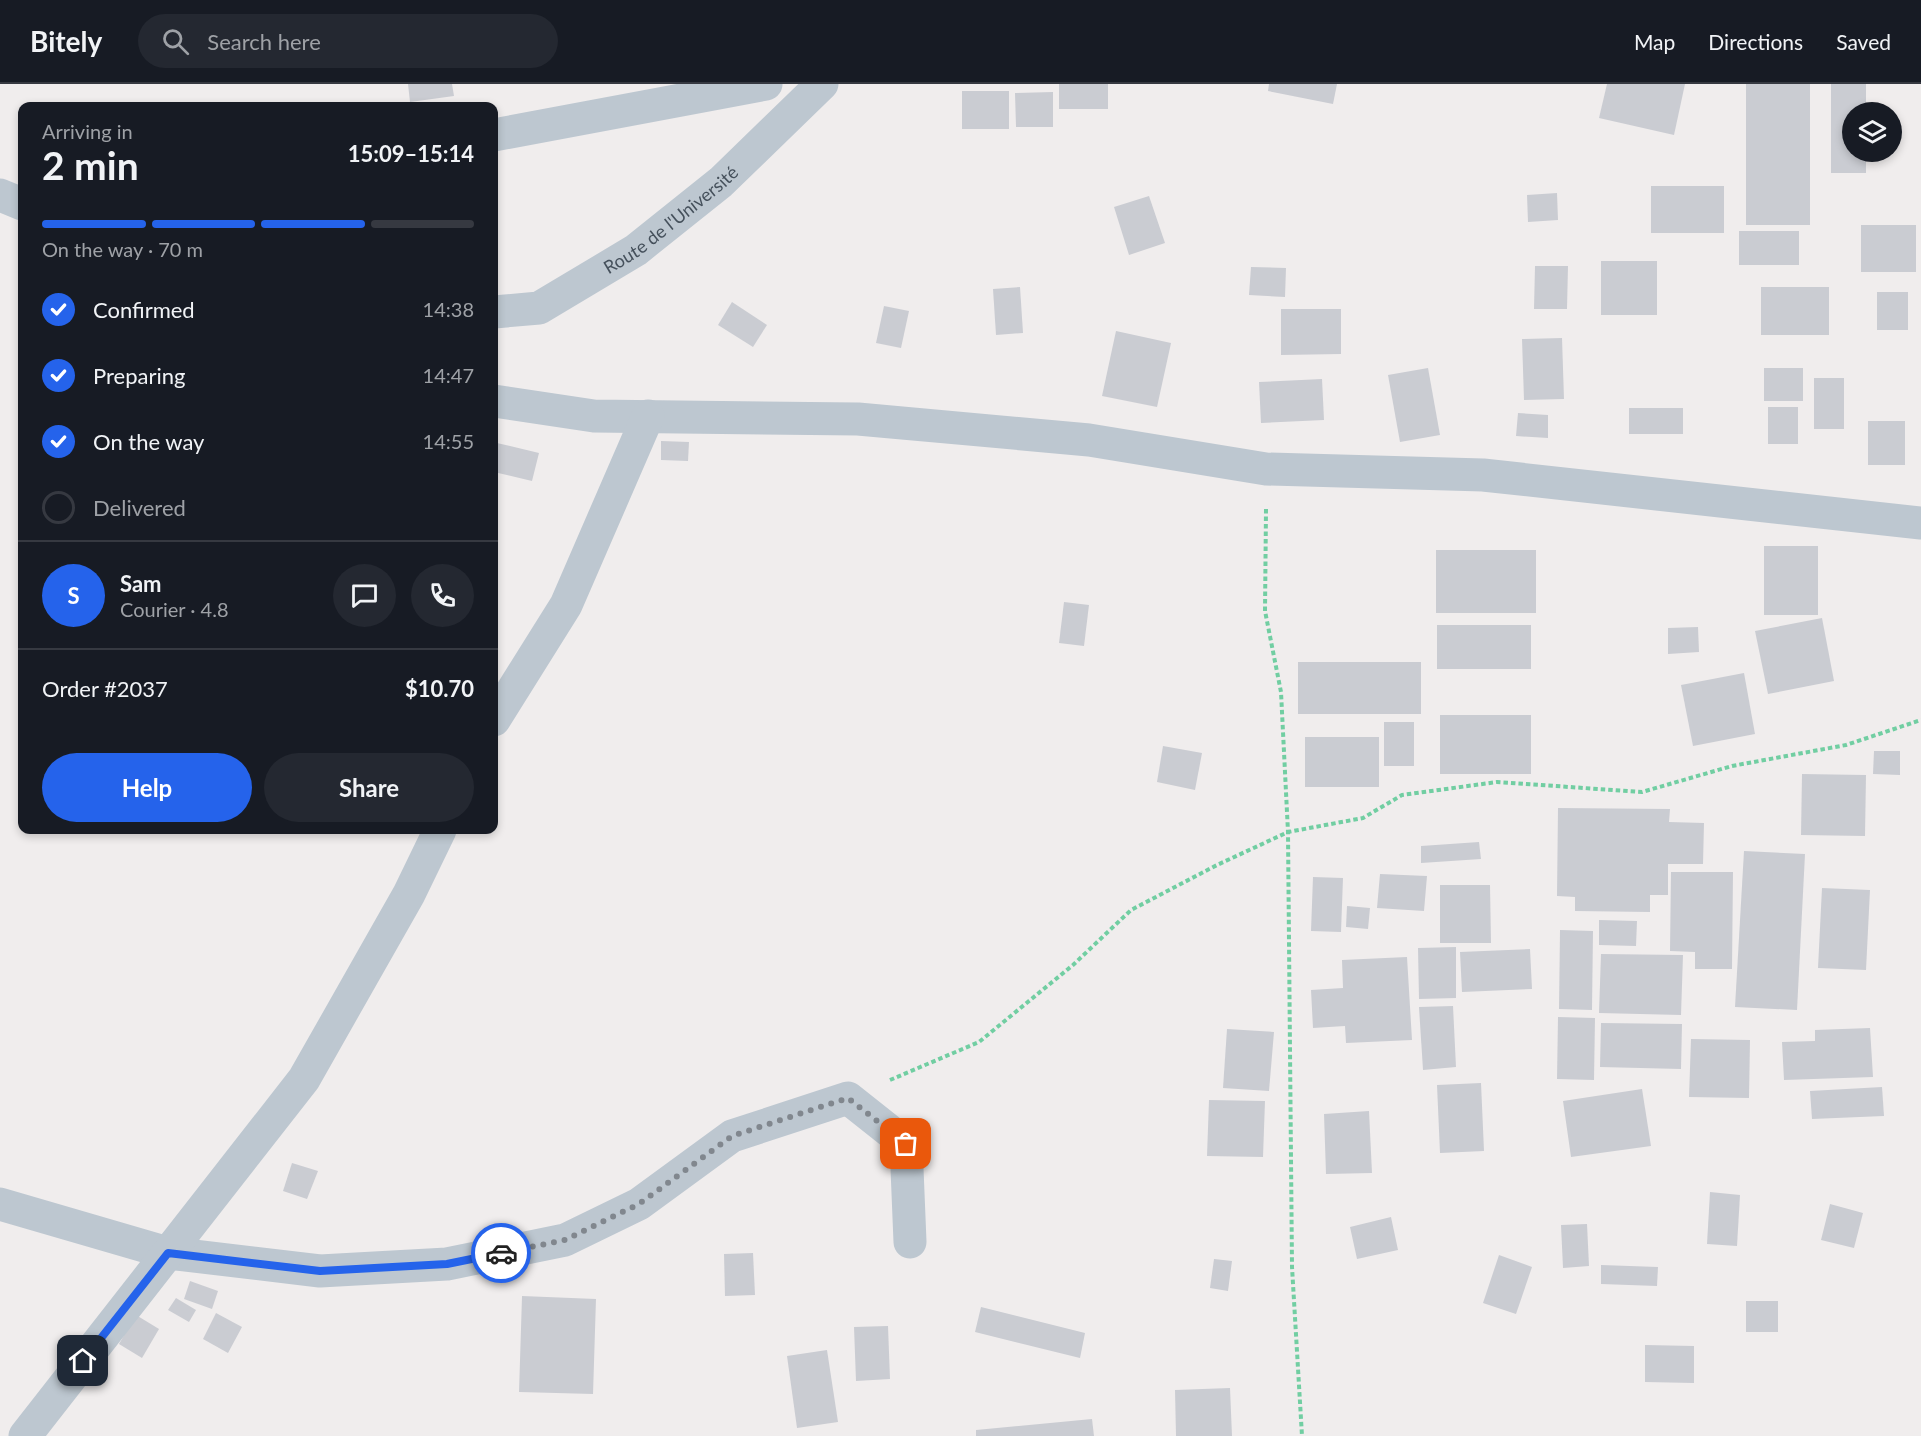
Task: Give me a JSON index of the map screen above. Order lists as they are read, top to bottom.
{
  "streets": {
    "street": ["Route de l'Université"]
  },
  "page": {
    "header": "Bitely",
    "search": "Search here",
    "nav": ["Map", "Directions", "Saved"],
    "heading": ["2 min", "Arriving in", "15:09–15:14"],
    "panel": [
      "Sam",
      "Courier · 4.8",
      "Order #2037",
      "$10.70"
    ],
    "bar": "On the way · 70 m",
    "list": [
      ["Confirmed", "14:38"],
      ["Preparing", "14:47"],
      ["On the way", "14:55"],
      "Delivered"
    ],
    "round": "S",
    "buttons": ["Help", "Share"]
  }
}
